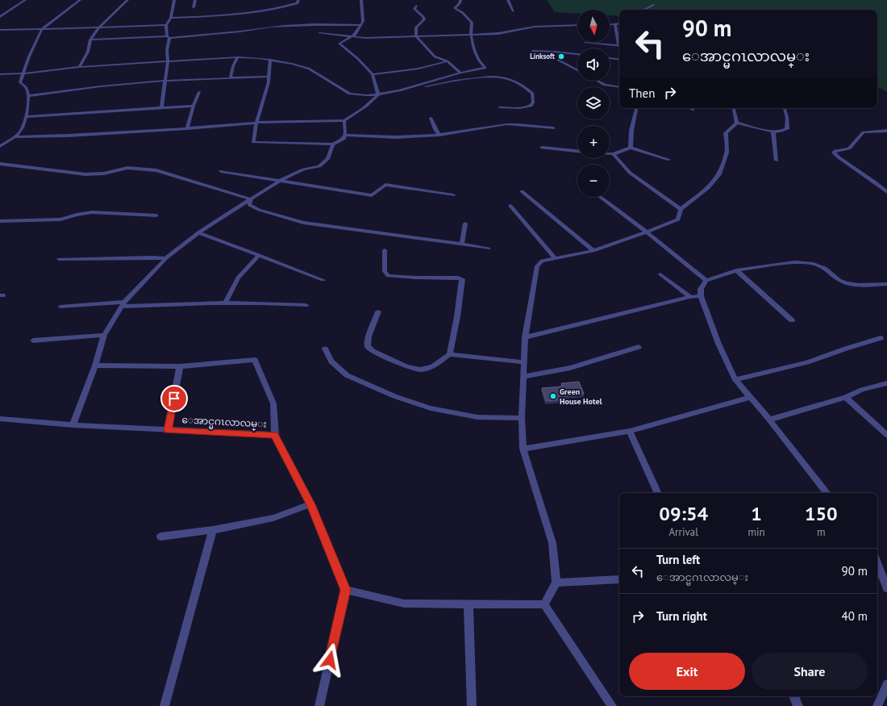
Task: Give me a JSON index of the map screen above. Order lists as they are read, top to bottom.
{
  "streets": {
    "street": ["ေအာင္မဂၤလာလမ္း"]
  },
  "places": ["Linksoft", "Green House Hotel"],
  "north": "bottom",
  "page": {
    "map_buttons": ["+", "−"],
    "turn": ["90 m", "ေအာင္မဂၤလာလမ္း"],
    "then": "Then",
    "eta": [
      "09:54",
      "Arrival",
      "1",
      "min",
      "150",
      "m"
    ],
    "list": [
      {
        "name": "Turn left",
        "note": "ေအာင္မဂၤလာလမ္း",
        "value": "90 m"
      },
      {
        "name": "Turn right",
        "value": "40 m"
      }
    ],
    "buttons": ["Exit", "Share"]
  }
}
